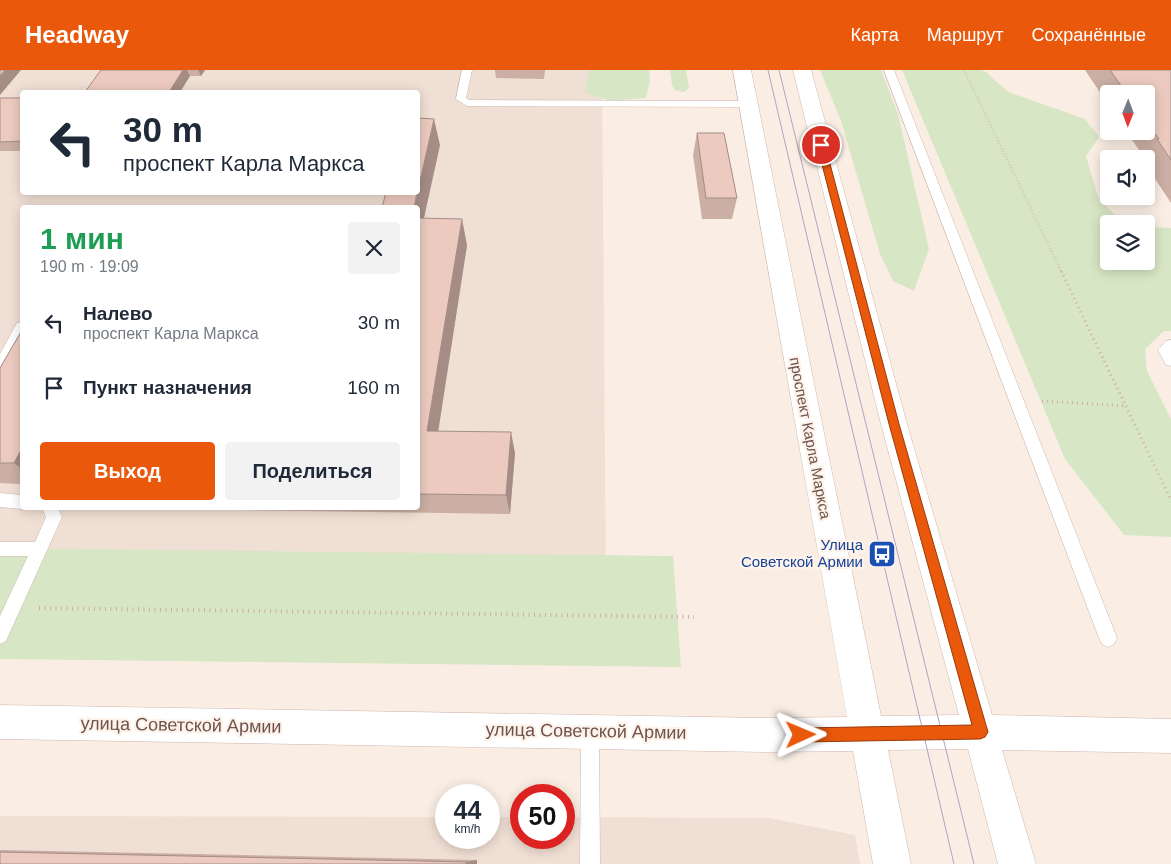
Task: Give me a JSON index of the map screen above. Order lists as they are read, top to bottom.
{
  "streets": {
    "main road": ["проспект Карла Маркса", "улица Советской Армии"]
  },
  "crossings": [
    ["проспект Карла Маркса", "улица Советской Армии"]
  ],
  "places": {
    "bus stop": ["Улица Советской Армии"]
  },
  "north": "bottom",
  "page": {
    "header": "Headway",
    "nav": ["Карта", "Маршрут", "Сохранённые"],
    "turn": ["30 m", "проспект Карла Маркса"],
    "heading": ["1 мин", "190 m · 19:09"],
    "list": [
      {
        "name": "Налево",
        "note": "проспект Карла Маркса",
        "value": "30 m"
      },
      {
        "name": "Пункт назначения",
        "value": "160 m"
      }
    ],
    "buttons": ["Выход", "Поделиться"],
    "speed": "44 km/h",
    "limit": "50"
  }
}
